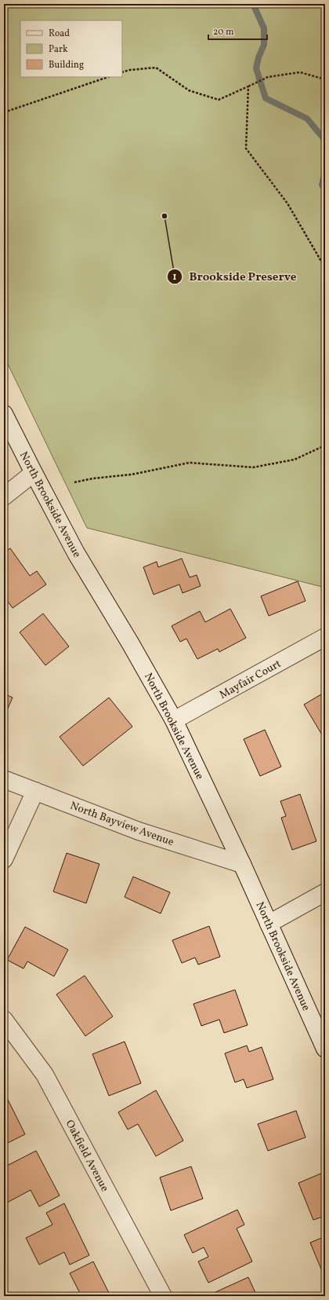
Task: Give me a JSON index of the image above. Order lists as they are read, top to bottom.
{
  "streets": {
    "street": [
      "North Brookside Avenue",
      "Mayfair Court",
      "North Bayview Avenue",
      "Oakfield Avenue"
    ]
  },
  "crossings": [
    ["North Brookside Avenue", "Mayfair Court"],
    ["North Brookside Avenue", "North Bayview Avenue"]
  ],
  "places": ["Brookside Preserve"],
  "legend": ["Road", "Park", "Building"],
  "scale_bar": "20 m"
}
